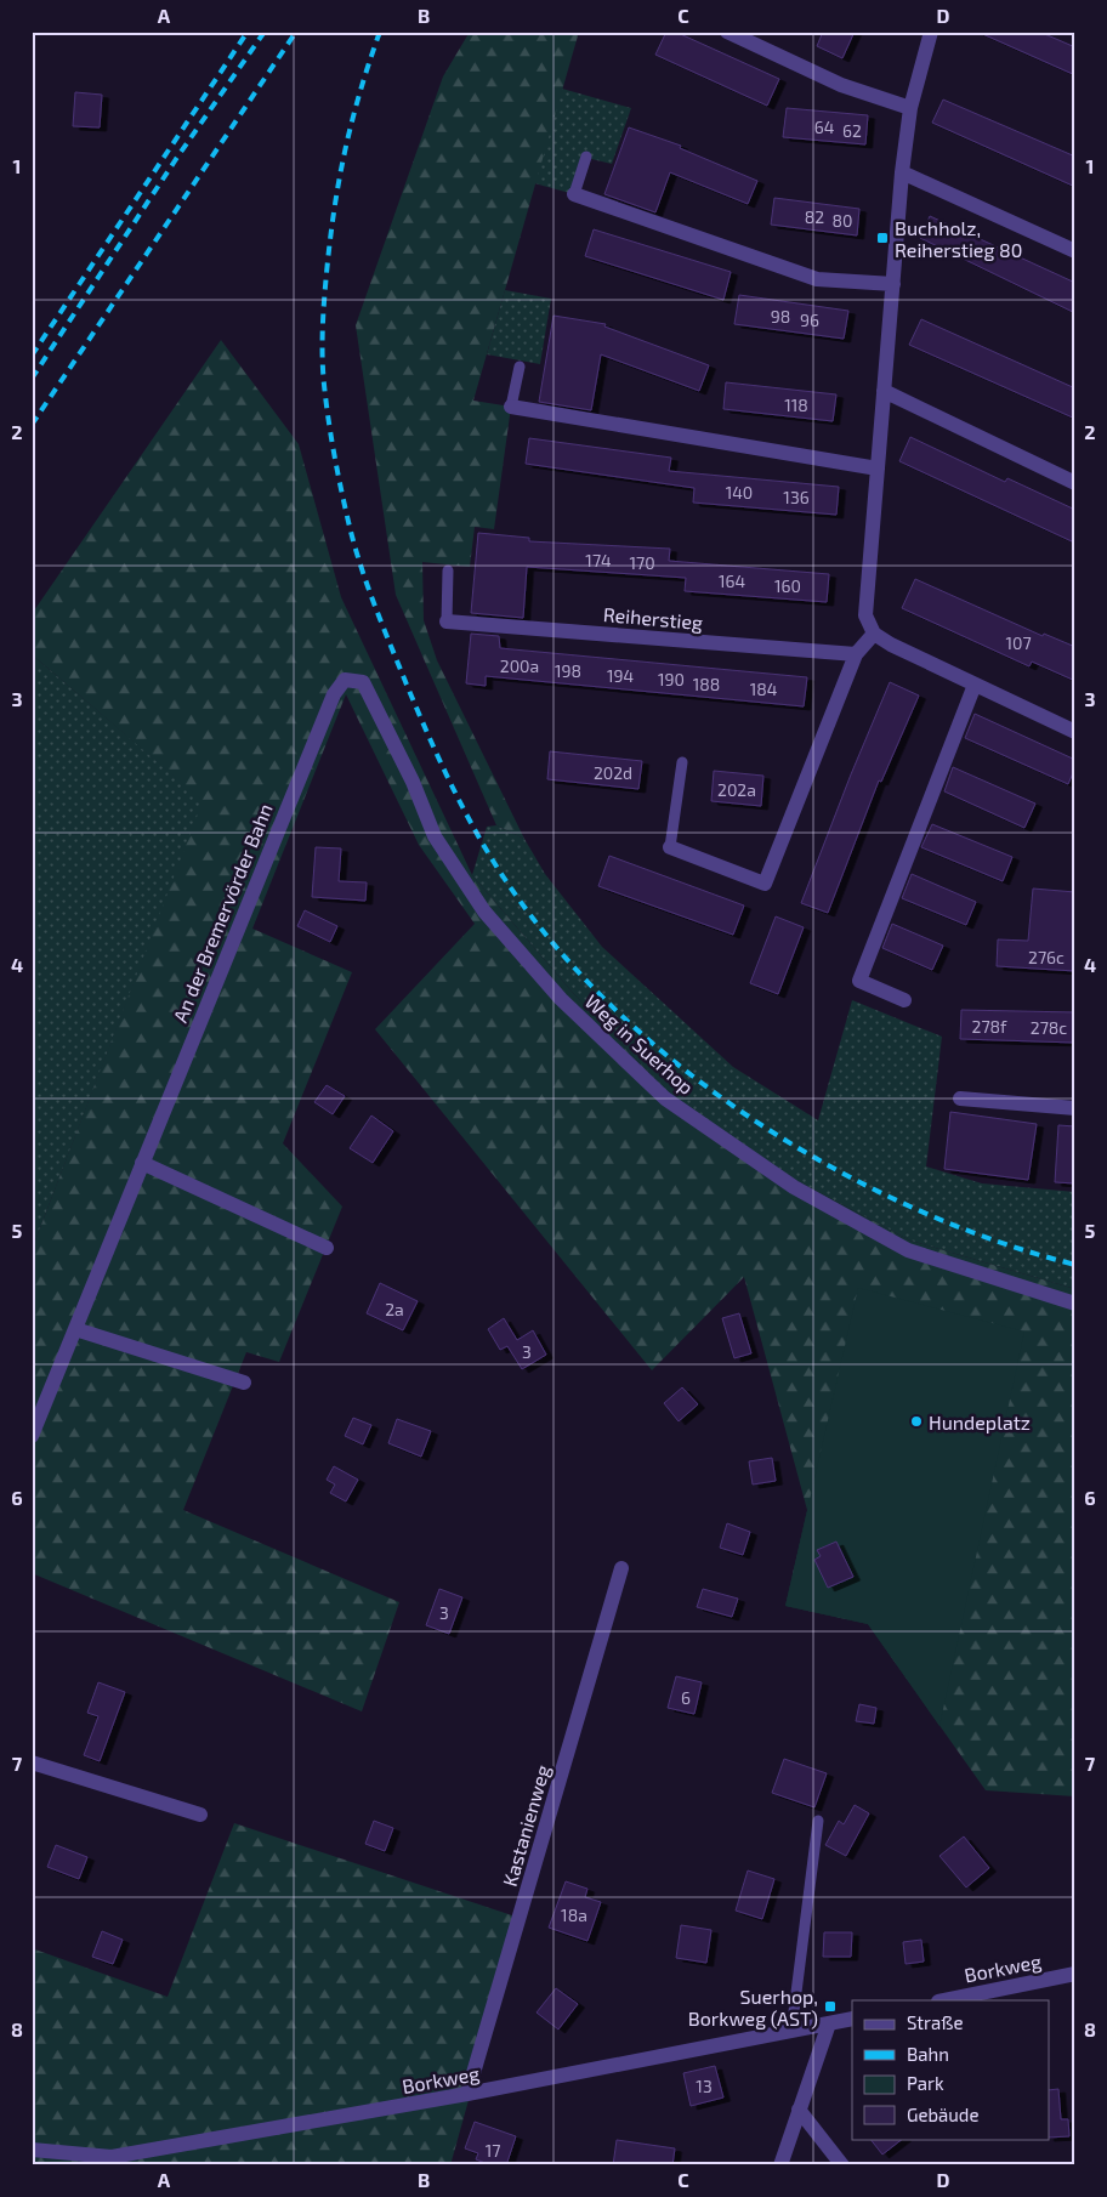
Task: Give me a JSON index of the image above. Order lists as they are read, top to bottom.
{
  "streets": {
    "street": [
      "Reiherstieg",
      "An der Bremervörder Bahn",
      "Weg in Suerhop",
      "Kastanienweg",
      "Borkweg"
    ]
  },
  "crossings": [
    ["An der Bremervörder Bahn", "Weg in Suerhop"],
    ["Kastanienweg", "Borkweg"]
  ],
  "places": {
    "transit": ["Buchholz, Reiherstieg 80", "Suerhop, Borkweg (AST)"],
    "other": ["Hundeplatz"]
  },
  "house_numbers": [
    "64",
    "62",
    "82",
    "80",
    "98",
    "96",
    "118",
    "140",
    "136",
    "174",
    "170",
    "164",
    "160",
    "107",
    "200a",
    "198",
    "194",
    "190",
    "188",
    "184",
    "202d",
    "202a",
    "276c",
    "278f",
    "278c",
    "2a",
    "3",
    "3",
    "6",
    "18a",
    "13",
    "17"
  ],
  "legend": [
    "Straße",
    "Bahn",
    "Park",
    "Gebäude"
  ],
  "grid": {
    "columns": [
      "A",
      "B",
      "C",
      "D"
    ],
    "rows": [
      "1",
      "2",
      "3",
      "4",
      "5",
      "6",
      "7",
      "8"
    ]
  }
}
